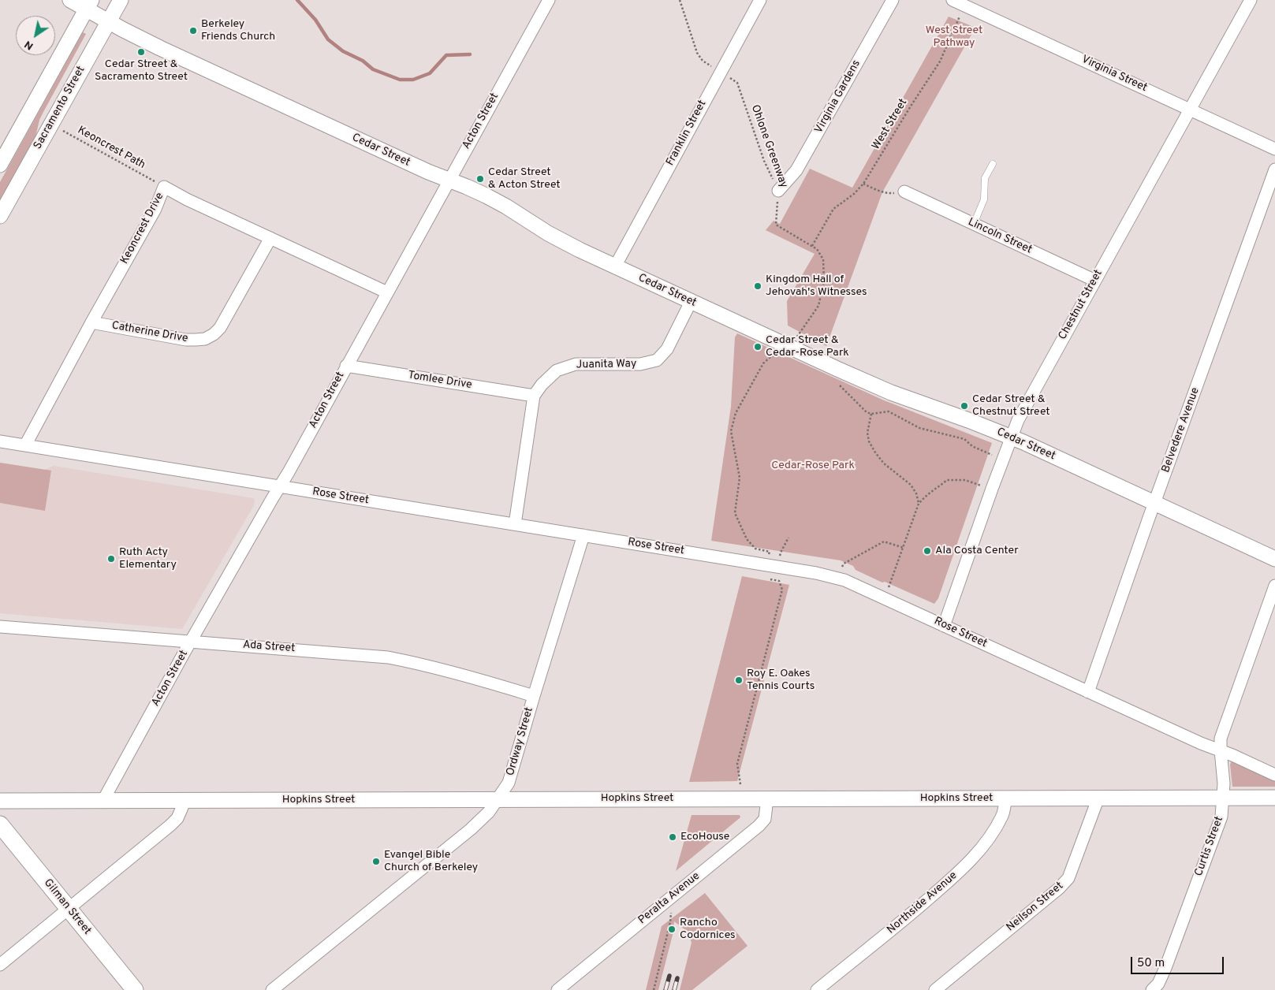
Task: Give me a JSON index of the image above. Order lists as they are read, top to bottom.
{
  "streets": {
    "main road": ["Gilman Street"],
    "street": [
      "Virginia Street",
      "Virginia Gardens",
      "Sacramento Street",
      "Acton Street",
      "Franklin Street",
      "Cedar Street",
      "Keoncrest Drive",
      "Lincoln Street",
      "Chestnut Street",
      "Catherine Drive",
      "Juanita Way",
      "Tomlee Drive",
      "Belvedere Avenue",
      "Rose Street",
      "Ada Street",
      "Ordway Street",
      "Hopkins Street",
      "Curtis Street",
      "Peralta Avenue",
      "Northside Avenue",
      "Neilson Street"
    ],
    "path": ["West Street", "Ohlone Greenway", "Keoncrest Path"]
  },
  "crossings": [
    ["Virginia Street", "West Street"],
    ["Virginia Street", "Chestnut Street"],
    ["Virginia Gardens", "Ohlone Greenway"],
    ["Sacramento Street", "Keoncrest Path"],
    ["Sacramento Street", "Cedar Street"],
    ["Acton Street", "Cedar Street"],
    ["Acton Street", "Keoncrest Drive"],
    ["Acton Street", "Tomlee Drive"],
    ["Acton Street", "Rose Street"],
    ["Acton Street", "Ada Street"],
    ["Acton Street", "Hopkins Street"],
    ["West Street", "Ohlone Greenway"],
    ["Franklin Street", "Ohlone Greenway"],
    ["Franklin Street", "Cedar Street"],
    ["Keoncrest Path", "Keoncrest Drive"],
    ["Cedar Street", "Chestnut Street"],
    ["Cedar Street", "Juanita Way"],
    ["Cedar Street", "Belvedere Avenue"],
    ["Keoncrest Drive", "Catherine Drive"],
    ["Keoncrest Drive", "Rose Street"],
    ["Lincoln Street", "Chestnut Street"],
    ["Chestnut Street", "Rose Street"],
    ["Juanita Way", "Tomlee Drive"],
    ["Belvedere Avenue", "Rose Street"],
    ["Rose Street", "Ordway Street"],
    ["Rose Street", "Curtis Street"],
    ["Ada Street", "Ordway Street"],
    ["Ordway Street", "Hopkins Street"],
    ["Hopkins Street", "Curtis Street"],
    ["Hopkins Street", "Peralta Avenue"],
    ["Hopkins Street", "Northside Avenue"],
    ["Hopkins Street", "Neilson Street"]
  ],
  "parks": ["West Street Pathway", "Cedar-Rose Park"],
  "places": [
    "Berkeley Friends Church",
    "Cedar Street & Sacramento Street",
    "Cedar Street & Acton Street",
    "Kingdom Hall of Jehovah's Witnesses",
    "Cedar Street & Cedar-Rose Park",
    "Cedar Street & Chestnut Street",
    "Ala Costa Center",
    "Ruth Acty Elementary",
    "Roy E. Oakes Tennis Courts",
    "EcoHouse",
    "Evangel Bible Church of Berkeley",
    "Rancho Codornices"
  ],
  "scale_bar": "50 m",
  "north": "bottom left"
}
